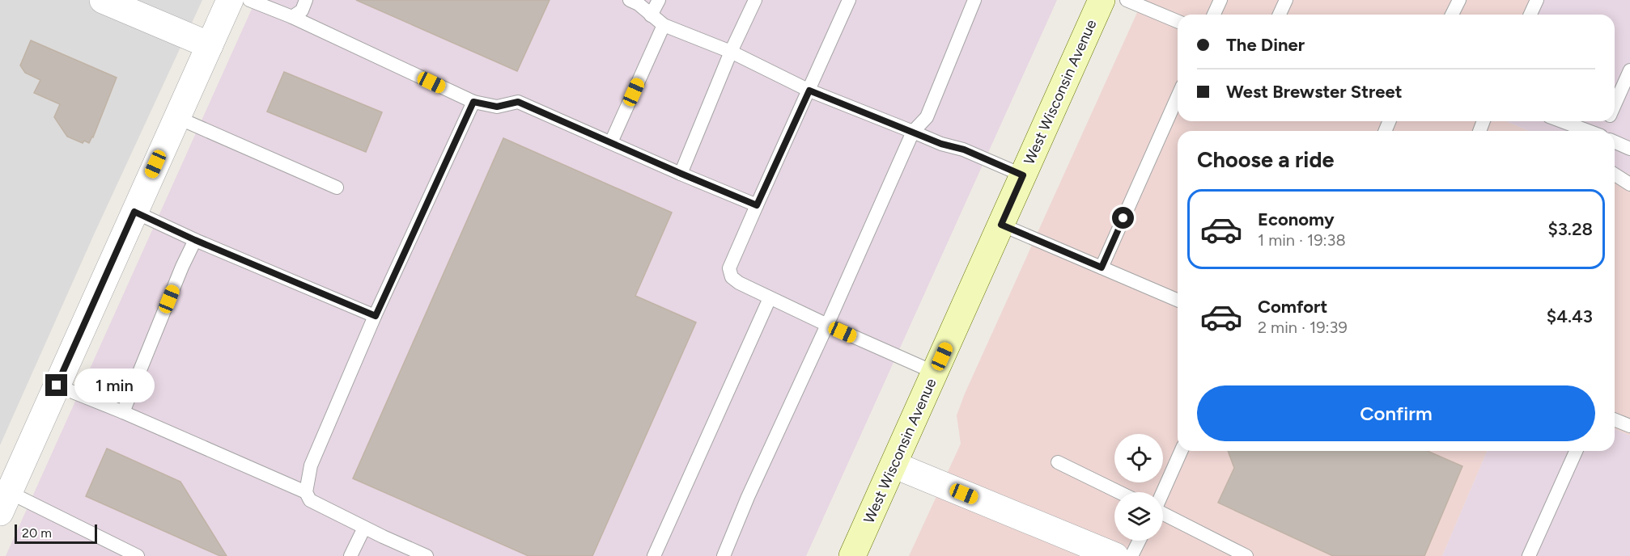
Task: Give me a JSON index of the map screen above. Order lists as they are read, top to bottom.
{
  "streets": {
    "main road": ["West Wisconsin Avenue"]
  },
  "scale_bar": "20 m",
  "page": {
    "banner": ["The Diner", "West Brewster Street"],
    "heading": "Choose a ride",
    "list": [
      {
        "name": "Economy",
        "note": "1 min · 19:38",
        "value": "$3.28"
      },
      {
        "name": "Comfort",
        "note": "2 min · 19:39",
        "value": "$4.43"
      }
    ],
    "bubble": "1 min",
    "buttons": "Confirm",
    "scale": "20 m"
  }
}
